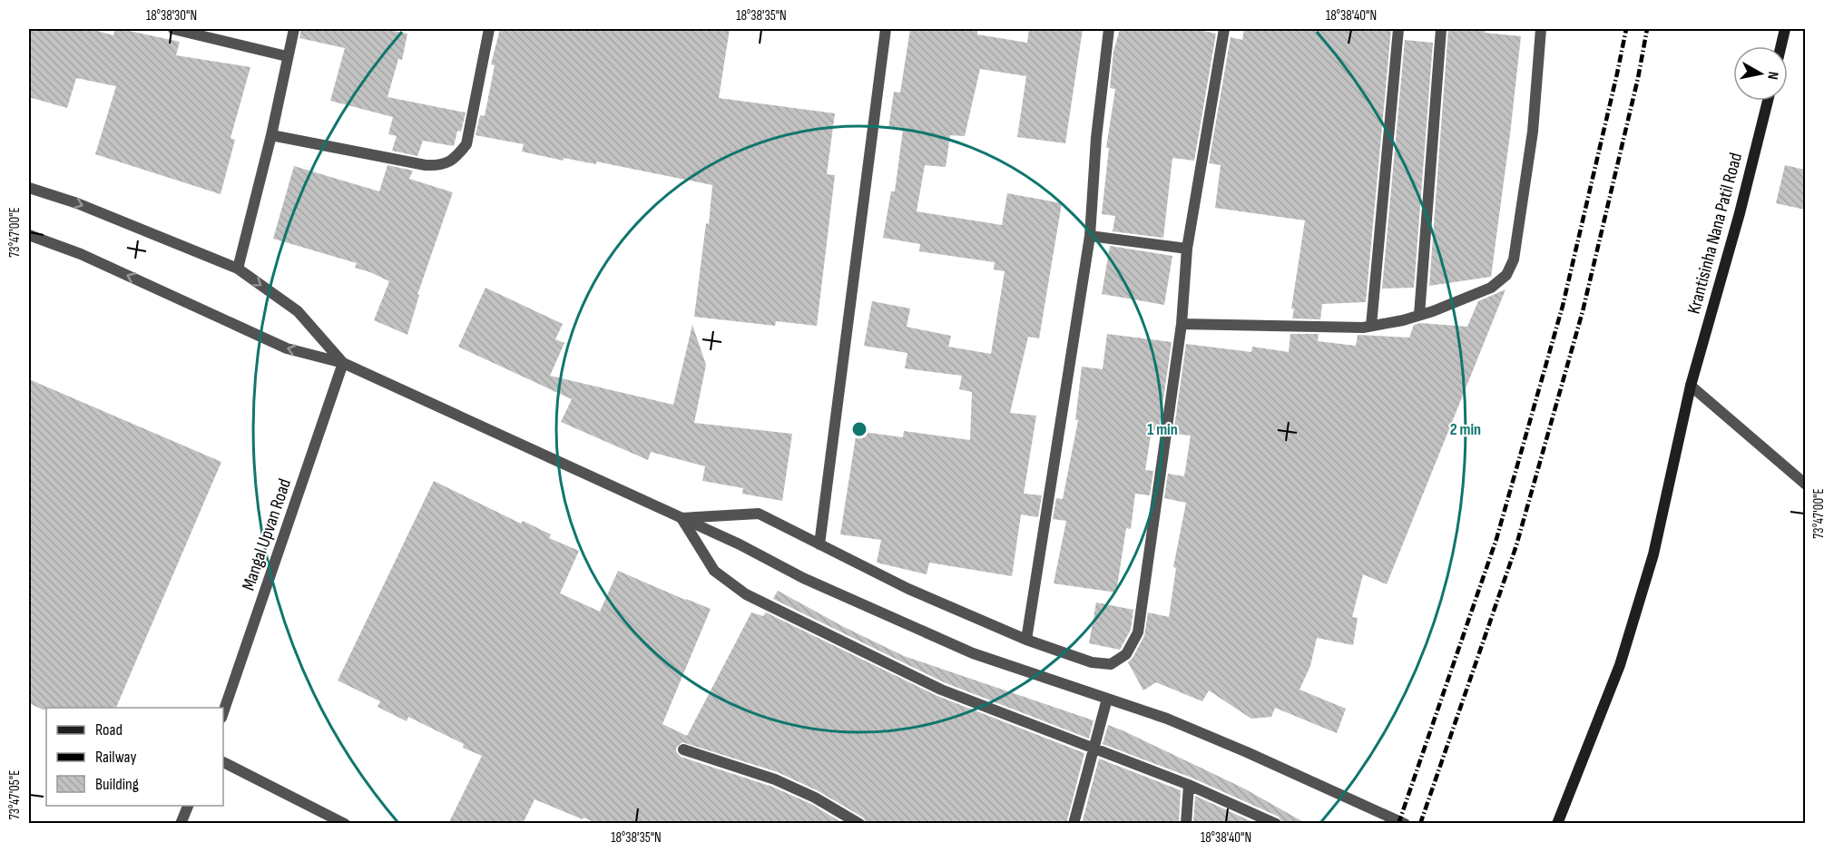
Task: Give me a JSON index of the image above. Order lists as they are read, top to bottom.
{
  "streets": {
    "main road": ["Krantisinha Nana Patil Road"],
    "street": ["Mangal Upvan Road"]
  },
  "legend": ["Road", "Railway", "Building"],
  "north": "right",
  "coordinates": [
    "18°38'30\"N",
    "18°38'35\"N",
    "18°38'40\"N",
    "73°47'00\"E",
    "73°47'05\"E"
  ],
  "rings": ["1 min", "2 min"]
}
